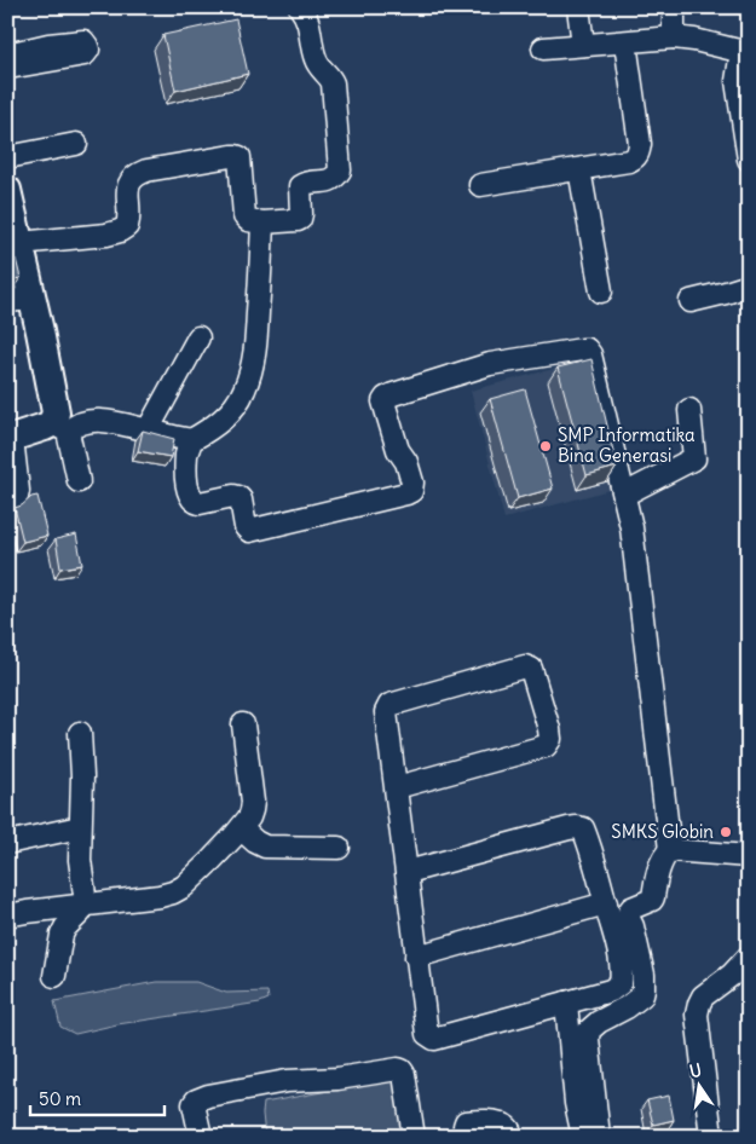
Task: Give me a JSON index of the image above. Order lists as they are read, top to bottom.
{
  "places": ["SMP Informatika Bina Generasi", "SMKS Globin"],
  "scale_bar": "50 m",
  "north": "top"
}
